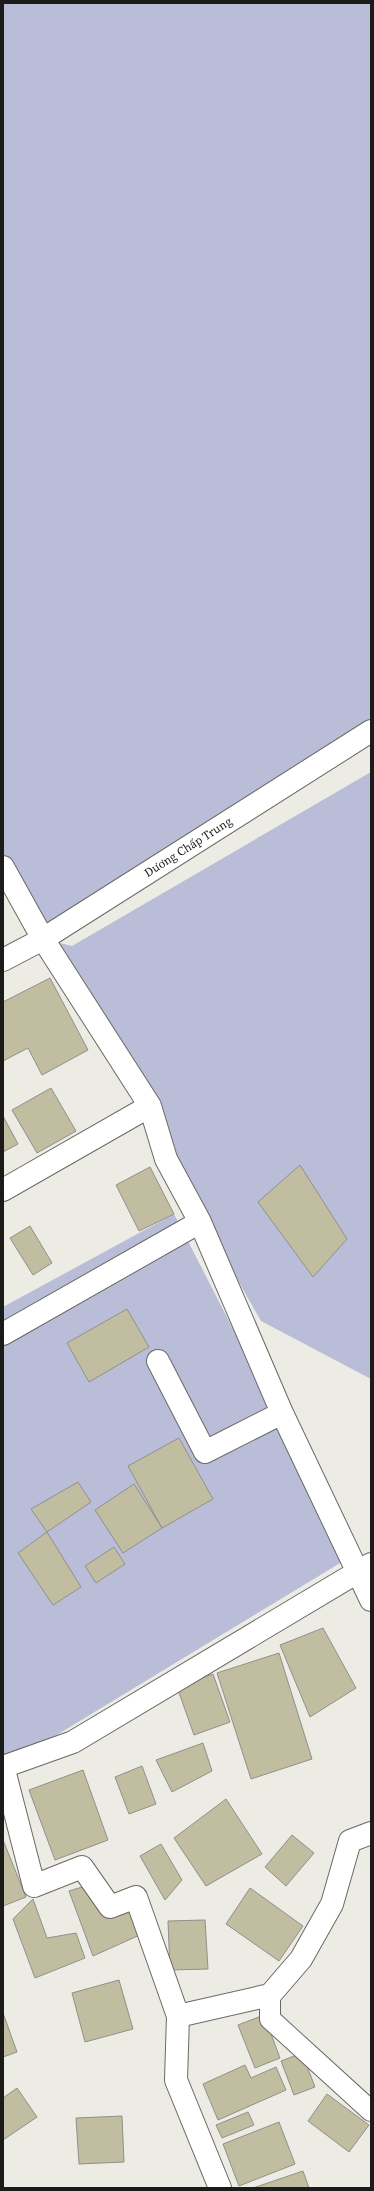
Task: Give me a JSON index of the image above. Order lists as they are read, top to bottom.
{
  "streets": {
    "street": ["Dương Chấp Trung"]
  }
}
